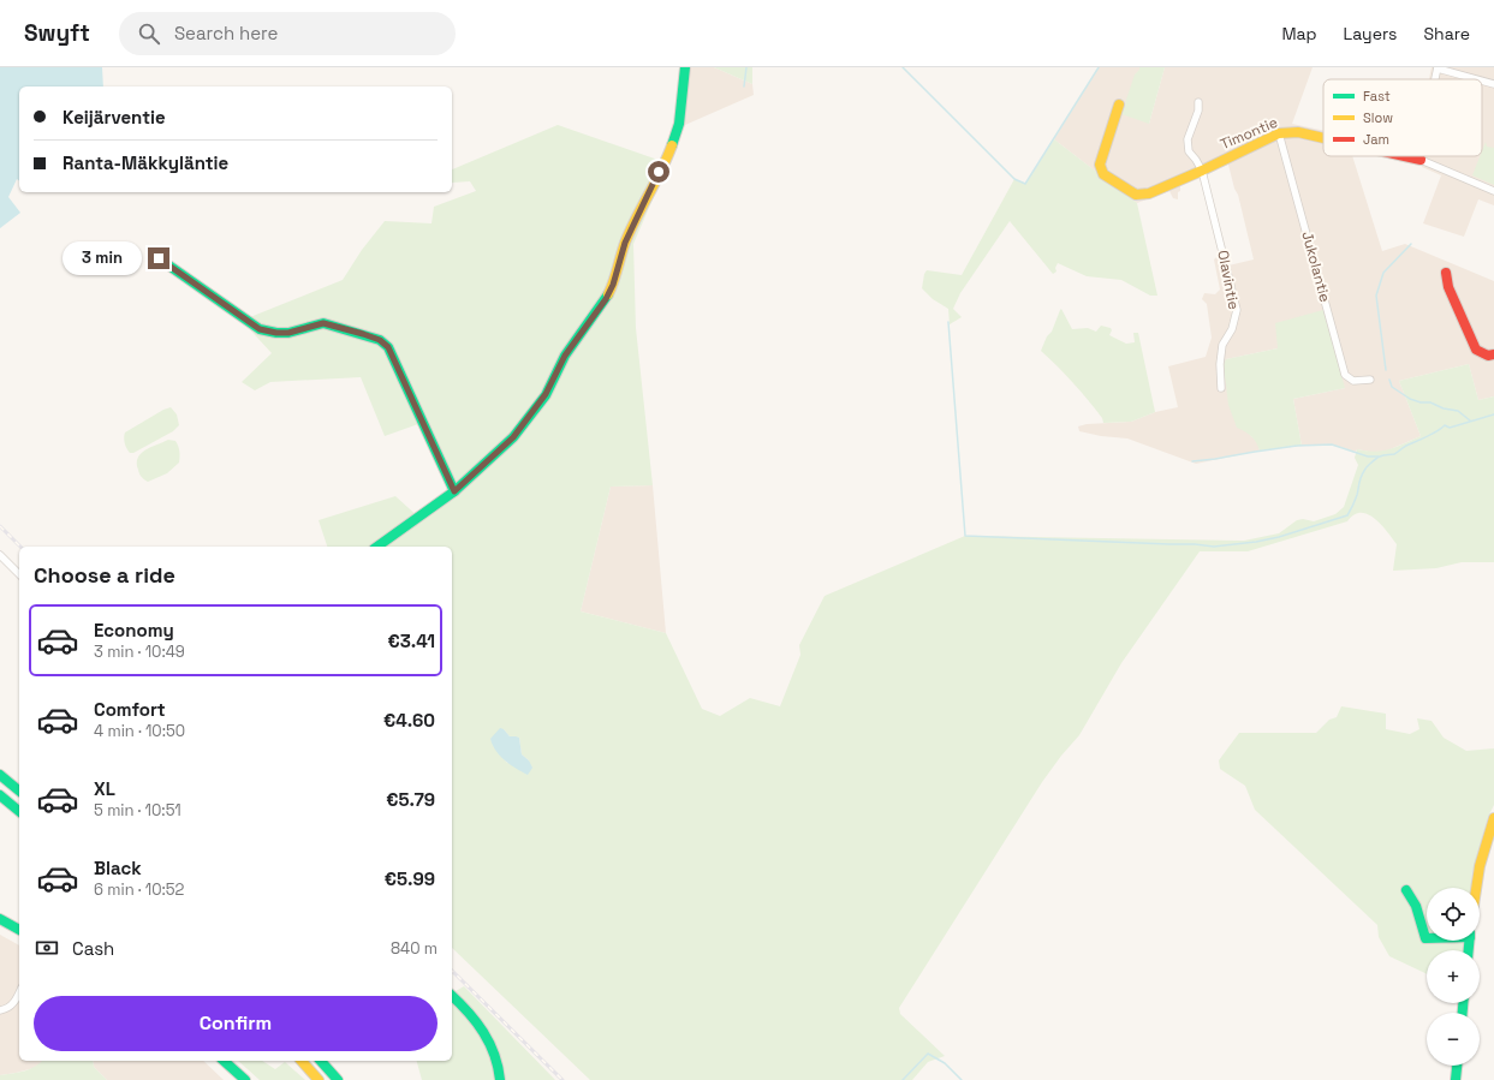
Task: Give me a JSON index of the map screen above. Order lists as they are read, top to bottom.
{
  "streets": {
    "main road": ["Timontie"],
    "street": ["Jukolantie", "Olavintie"]
  },
  "crossings": [
    ["Timontie", "Jukolantie"],
    ["Timontie", "Olavintie"]
  ],
  "legend": ["Fast", "Slow", "Jam"],
  "page": {
    "header": "Swyft",
    "search": "Search here",
    "nav": ["Map", "Layers", "Share"],
    "banner": ["Keijärventie", "Ranta-Mäkkyläntie"],
    "bubble": "3 min",
    "heading": "Choose a ride",
    "list": [
      {
        "name": "Economy",
        "note": "3 min · 10:49",
        "value": "€3.41"
      },
      {
        "name": "Comfort",
        "note": "4 min · 10:50",
        "value": "€4.60"
      },
      {
        "name": "XL",
        "note": "5 min · 10:51",
        "value": "€5.79"
      },
      {
        "name": "Black",
        "note": "6 min · 10:52",
        "value": "€5.99"
      }
    ],
    "map_buttons": ["+", "−"],
    "pay": ["Cash", "840 m"],
    "buttons": "Confirm"
  }
}
